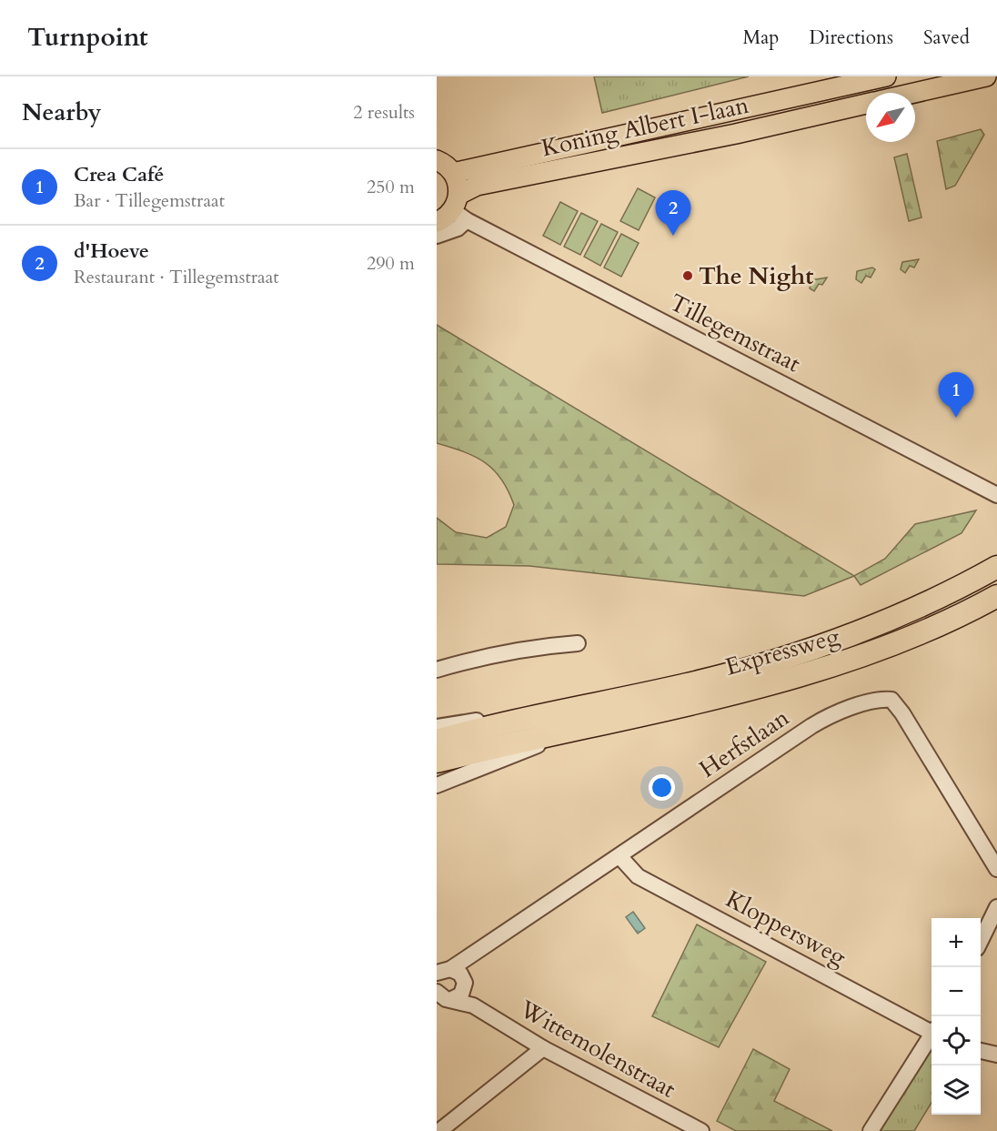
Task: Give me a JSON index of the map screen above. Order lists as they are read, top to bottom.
{
  "streets": {
    "highway": ["Expressweg"],
    "main road": ["Koning Albert I-laan"],
    "street": [
      "Tillegemstraat",
      "Herfstlaan",
      "Kloppersweg",
      "Wittemolenstraat"
    ]
  },
  "crossings": [
    ["Koning Albert I-laan", "Tillegemstraat"],
    ["Herfstlaan", "Kloppersweg"]
  ],
  "places": ["The Night"],
  "north": "bottom left",
  "page": {
    "header": "Turnpoint",
    "nav": ["Map", "Directions", "Saved"],
    "heading": ["Nearby", "2 results"],
    "list": [
      {
        "mark": "1",
        "name": "Crea Café",
        "note": "Bar · Tillegemstraat",
        "value": "250 m"
      },
      {
        "mark": "2",
        "name": "d'Hoeve",
        "note": "Restaurant · Tillegemstraat",
        "value": "290 m"
      }
    ],
    "pins": ["2", "1"],
    "map_buttons": ["+", "−"]
  }
}
